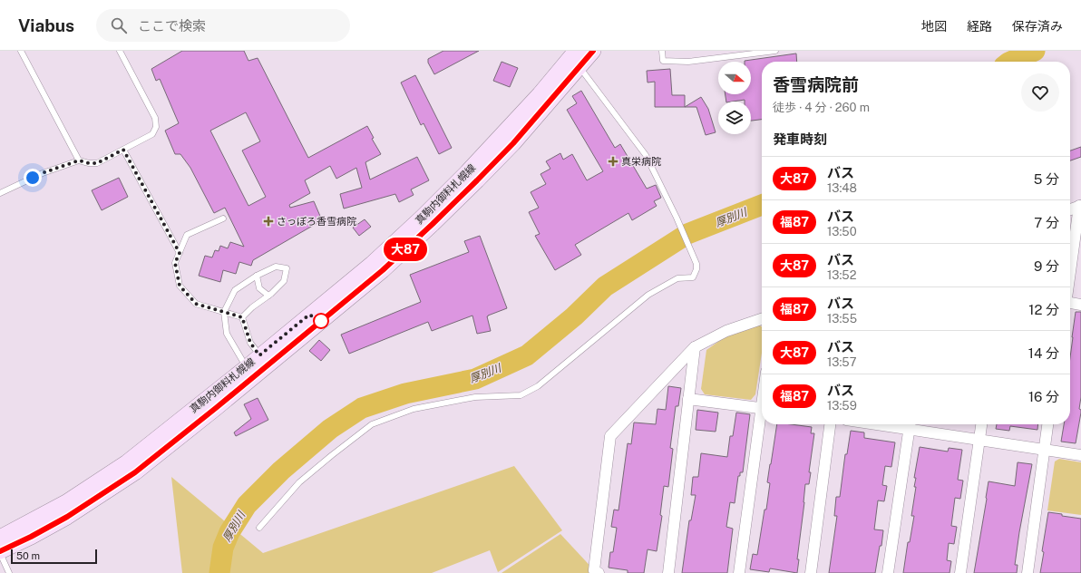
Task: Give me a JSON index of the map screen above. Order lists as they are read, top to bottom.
{
  "streets": {
    "main road": ["真駒内御料札幌線"]
  },
  "water": ["厚別川"],
  "places": {
    "health": ["真栄病院", "さっぽろ香雪病院"]
  },
  "lines": ["bus line 大87"],
  "scale_bar": "50 m",
  "north": "right",
  "page": {
    "header": "Viabus",
    "search": "ここで検索",
    "nav": ["地図", "経路", "保存済み"],
    "on_map": "大87",
    "heading": [
      ["香雪病院前", "徒歩 · 4 分 · 260 m"],
      "発車時刻"
    ],
    "list": [
      {
        "mark": "大87",
        "name": "バス",
        "note": "13:48",
        "value": "5 分"
      },
      {
        "mark": "福87",
        "name": "バス",
        "note": "13:50",
        "value": "7 分"
      },
      {
        "mark": "大87",
        "name": "バス",
        "note": "13:52",
        "value": "9 分"
      },
      {
        "mark": "福87",
        "name": "バス",
        "note": "13:55",
        "value": "12 分"
      },
      {
        "mark": "大87",
        "name": "バス",
        "note": "13:57",
        "value": "14 分"
      },
      {
        "mark": "福87",
        "name": "バス",
        "note": "13:59",
        "value": "16 分"
      }
    ],
    "scale": "50 m"
  }
}
